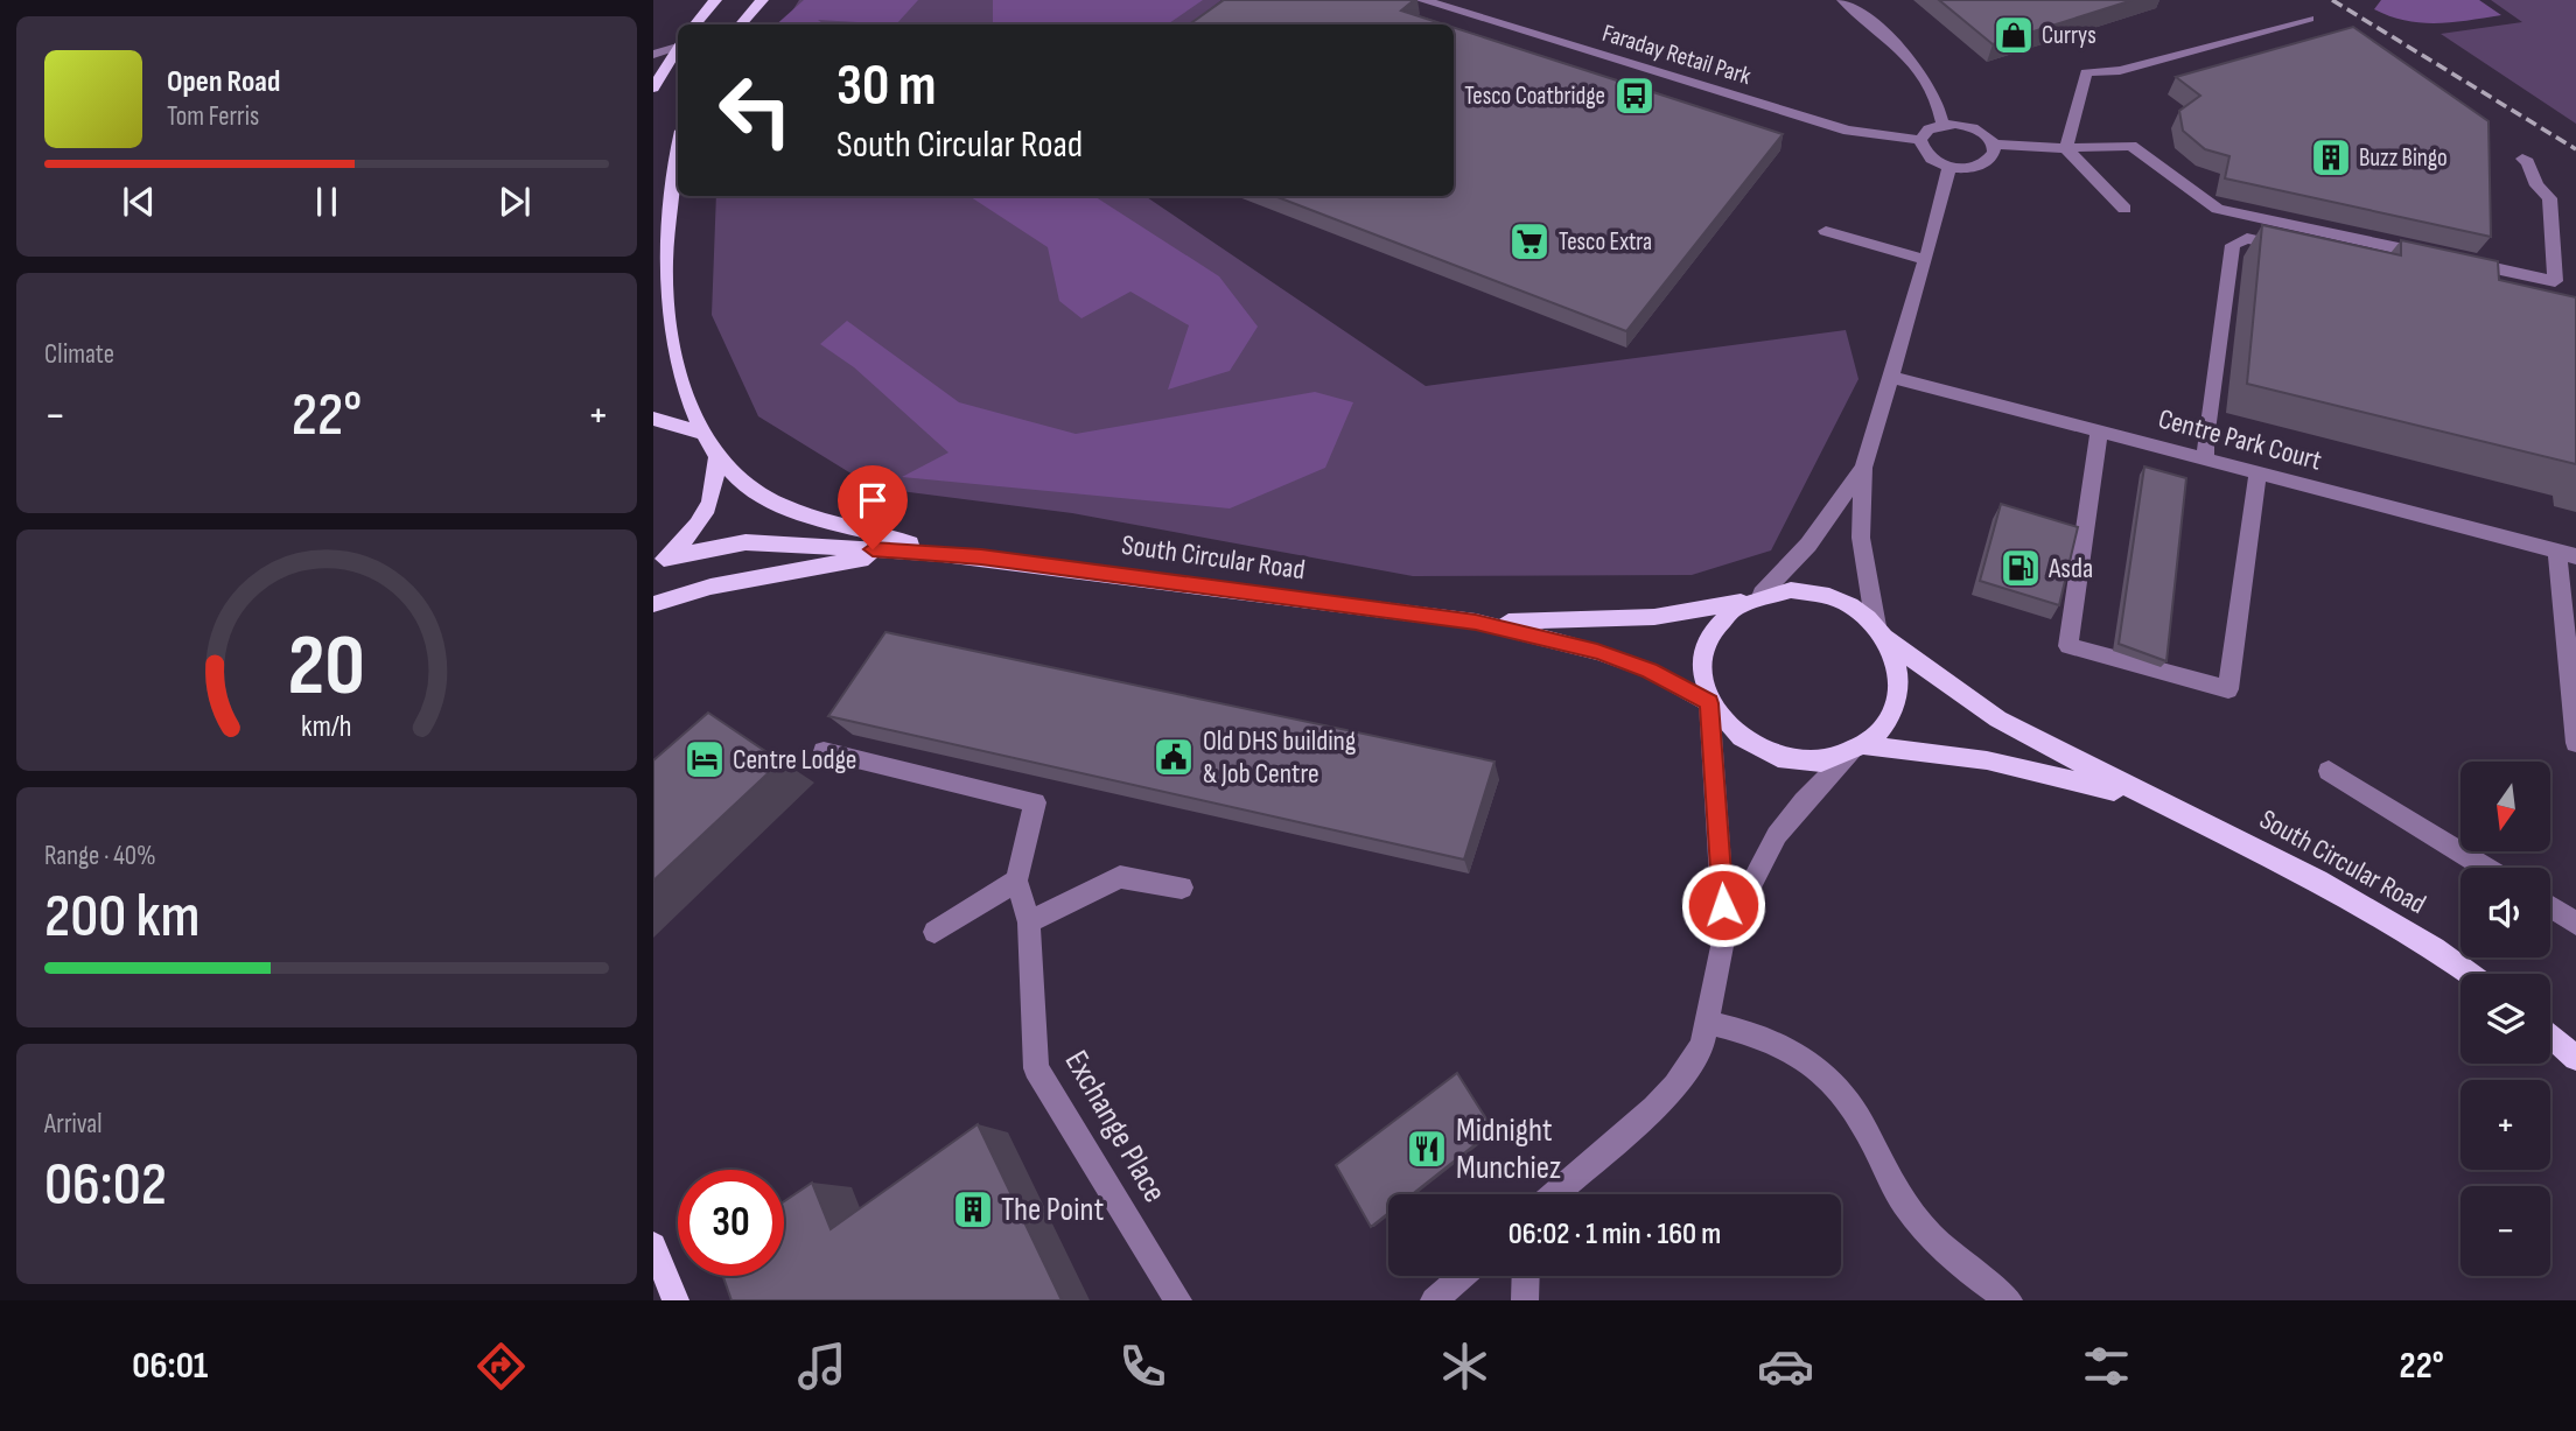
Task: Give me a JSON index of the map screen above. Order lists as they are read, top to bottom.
{
  "streets": {
    "main road": ["South Circular Road"],
    "street": ["Faraday Retail Park", "Centre Park Court", "Exchange Place"]
  },
  "places": {
    "shop": ["Currys"],
    "bus stop": ["Tesco Coatbridge"],
    "building": ["Buzz Bingo", "The Point"],
    "supermarket": ["Tesco Extra"],
    "fuel station": ["Asda"],
    "public building": ["Old DHS building & Job Centre"],
    "hotel": ["Centre Lodge"],
    "restaurant": ["Midnight Munchiez"]
  },
  "north": "bottom",
  "page": {
    "turn": ["30 m", "South Circular Road"],
    "song": ["Open Road", "Tom Ferris"],
    "tile": [
      "Climate",
      ["Range · 40%", "200 km"],
      ["Arrival", "06:02"]
    ],
    "heat": ["−", "22°", "+"],
    "map_buttons": ["+", "−"],
    "limit": "30",
    "trip": "06:02 · 1 min · 160 m",
    "tabs": ["06:01", "22°"],
    "gauge": ["20", "km/h"]
  }
}
